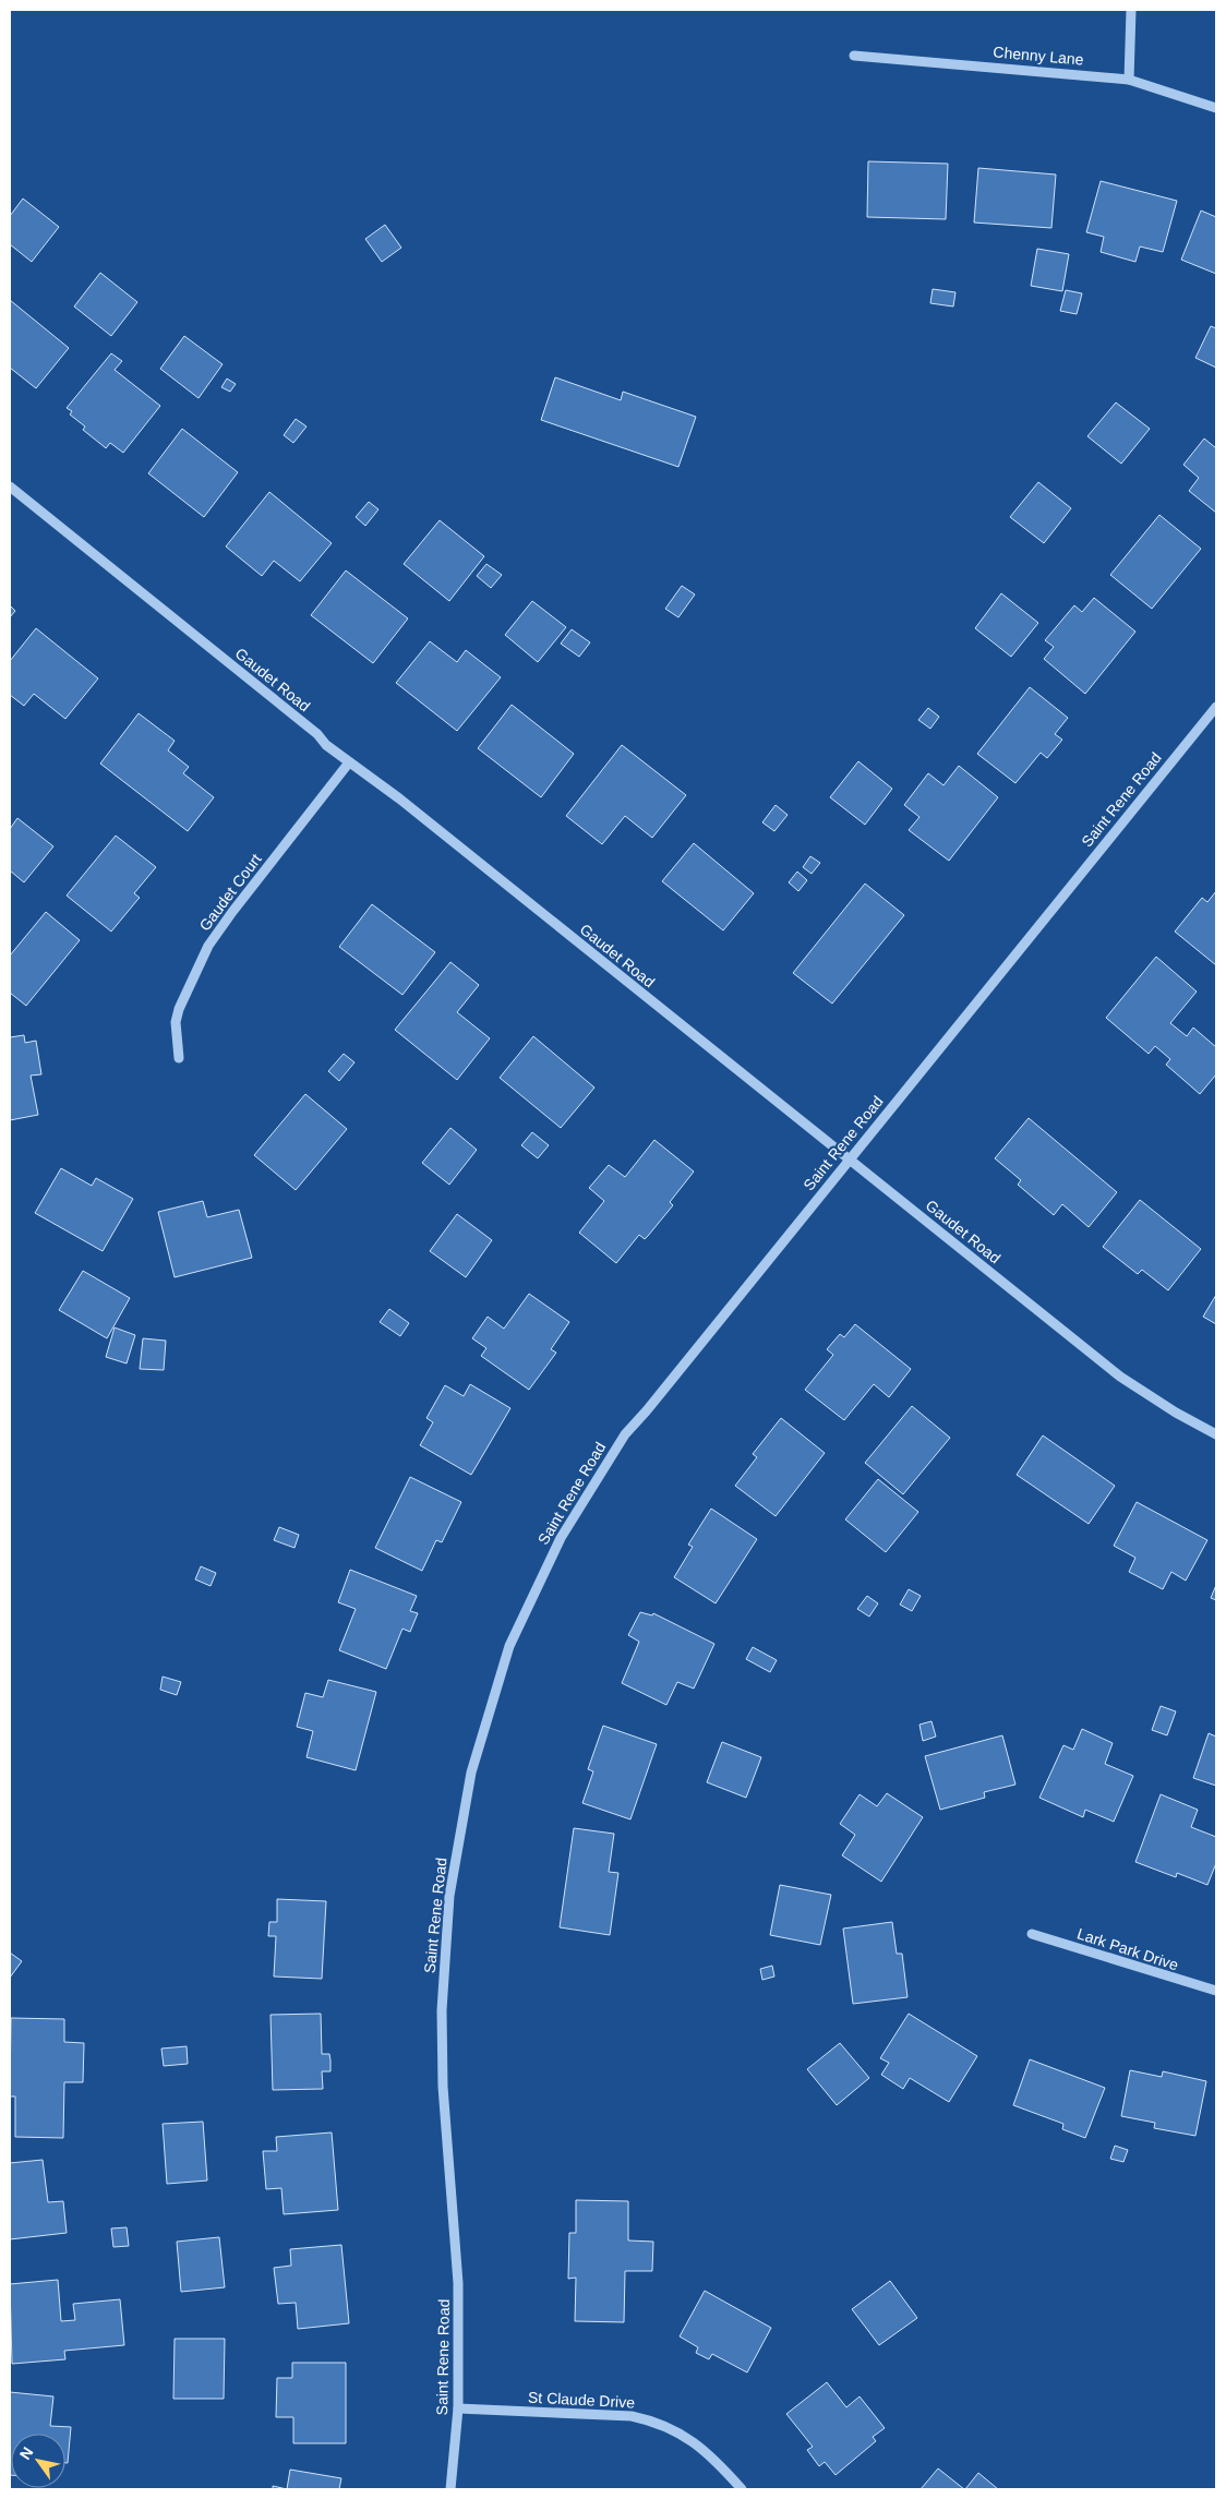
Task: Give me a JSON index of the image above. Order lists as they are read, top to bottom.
{
  "streets": {
    "street": [
      "Chenny Lane",
      "Gaudet Road",
      "Saint Rene Road",
      "Gaudet Court",
      "Lark Park Drive",
      "St Claude Drive"
    ]
  },
  "crossings": [
    ["Gaudet Road", "Saint Rene Road"],
    ["Gaudet Road", "Gaudet Court"],
    ["Saint Rene Road", "St Claude Drive"]
  ],
  "north": "top left"
}
